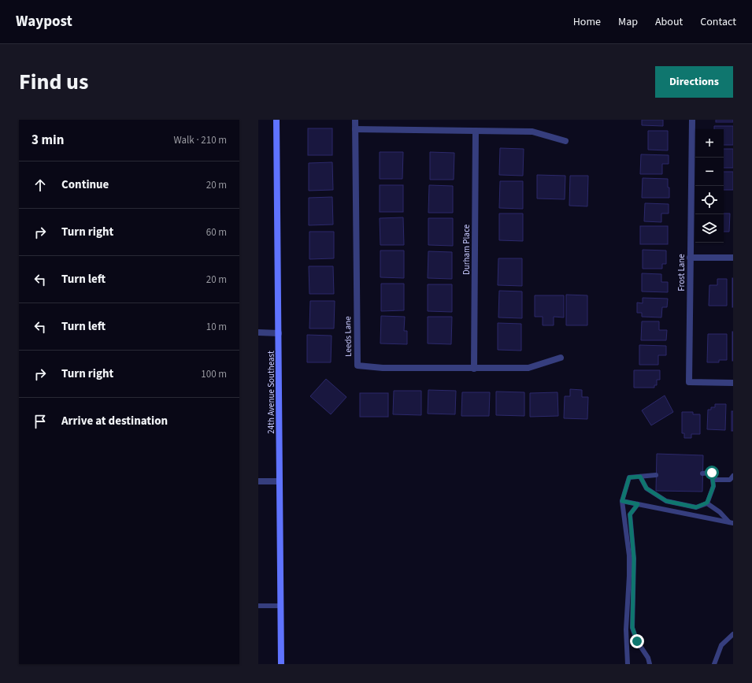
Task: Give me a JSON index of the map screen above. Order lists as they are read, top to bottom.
{
  "streets": {
    "street": [
      "Durham Place",
      "Frost Lane",
      "Leeds Lane",
      "24th Avenue Southeast"
    ]
  },
  "crossings": [
    ["Durham Place", "Leeds Lane"]
  ],
  "page": {
    "header": "Waypost",
    "nav": [
      "Home",
      "Map",
      "About",
      "Contact"
    ],
    "title": "Find us",
    "buttons": "Directions",
    "heading": ["3 min", "Walk · 210 m"],
    "map_buttons": ["+", "−"],
    "list": [
      ["Continue", "20 m"],
      ["Turn right", "60 m"],
      ["Turn left", "20 m"],
      ["Turn left", "10 m"],
      ["Turn right", "100 m"],
      "Arrive at destination"
    ]
  }
}
